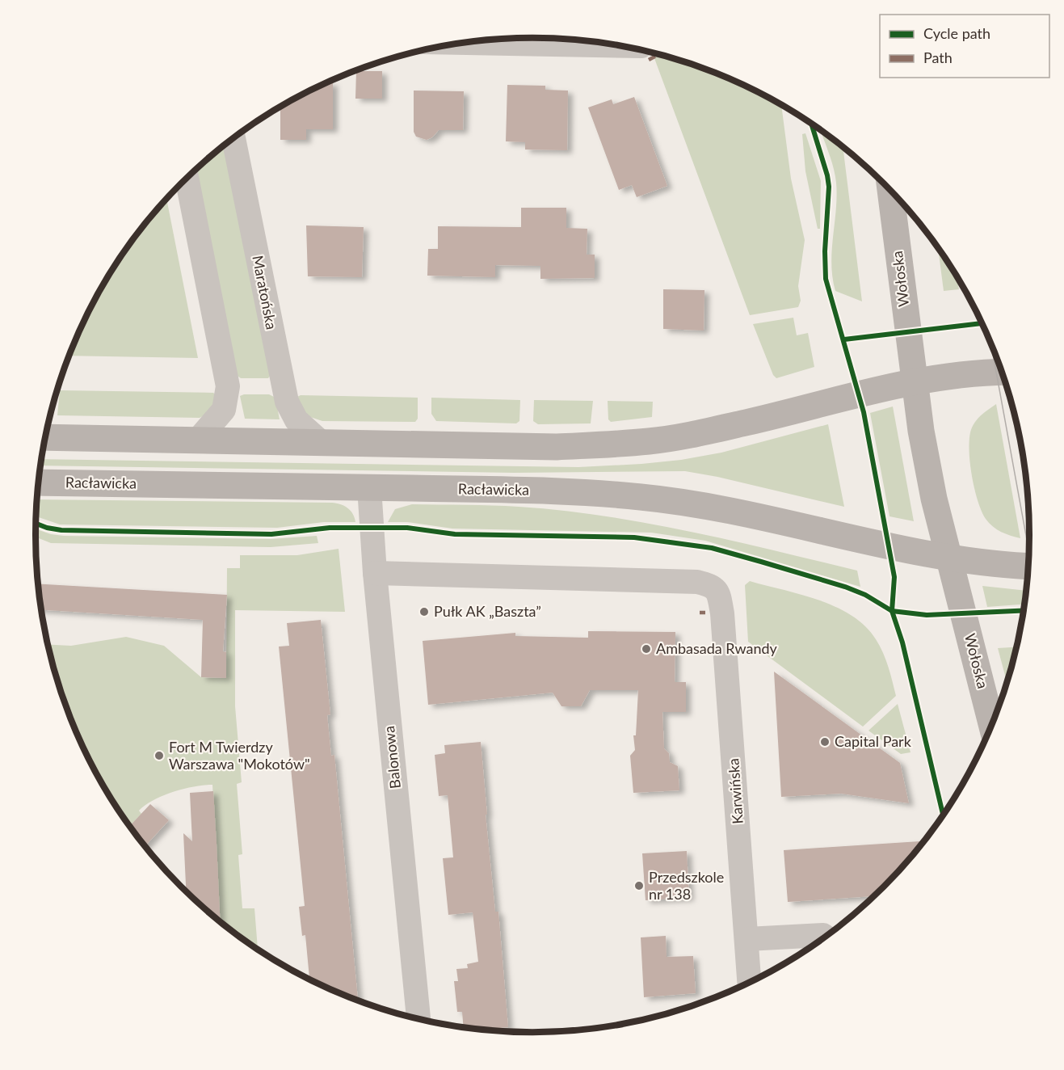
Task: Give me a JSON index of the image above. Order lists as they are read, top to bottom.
{
  "streets": {
    "main road": ["Wołoska", "Racławicka"],
    "street": ["Maratońska", "Balonowa", "Karwińska"]
  },
  "crossings": [
    ["Wołoska", "Racławicka"],
    ["Racławicka", "Balonowa"],
    ["Balonowa", "Karwińska"]
  ],
  "places": [
    "Pułk AK „Baszta”",
    "Ambasada Rwandy",
    "Capital Park",
    "Fort M Twierdzy Warszawa \"Mokotów\"",
    "Przedszkole nr 138"
  ],
  "legend": ["Cycle path", "Path"]
}
